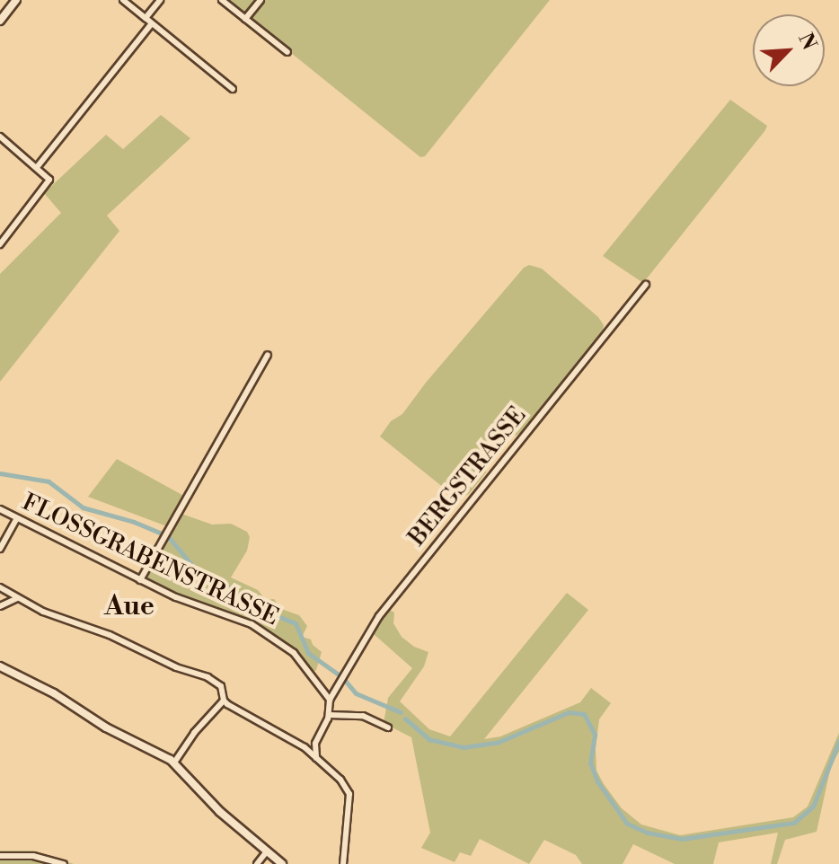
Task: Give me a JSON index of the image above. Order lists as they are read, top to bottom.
{
  "streets": {
    "street": ["BERGSTRASSE", "FLOSSGRABENSTRASSE"]
  },
  "crossings": [
    ["BERGSTRASSE", "FLOSSGRABENSTRASSE"]
  ],
  "districts": ["Aue"],
  "north": "top right"
}
